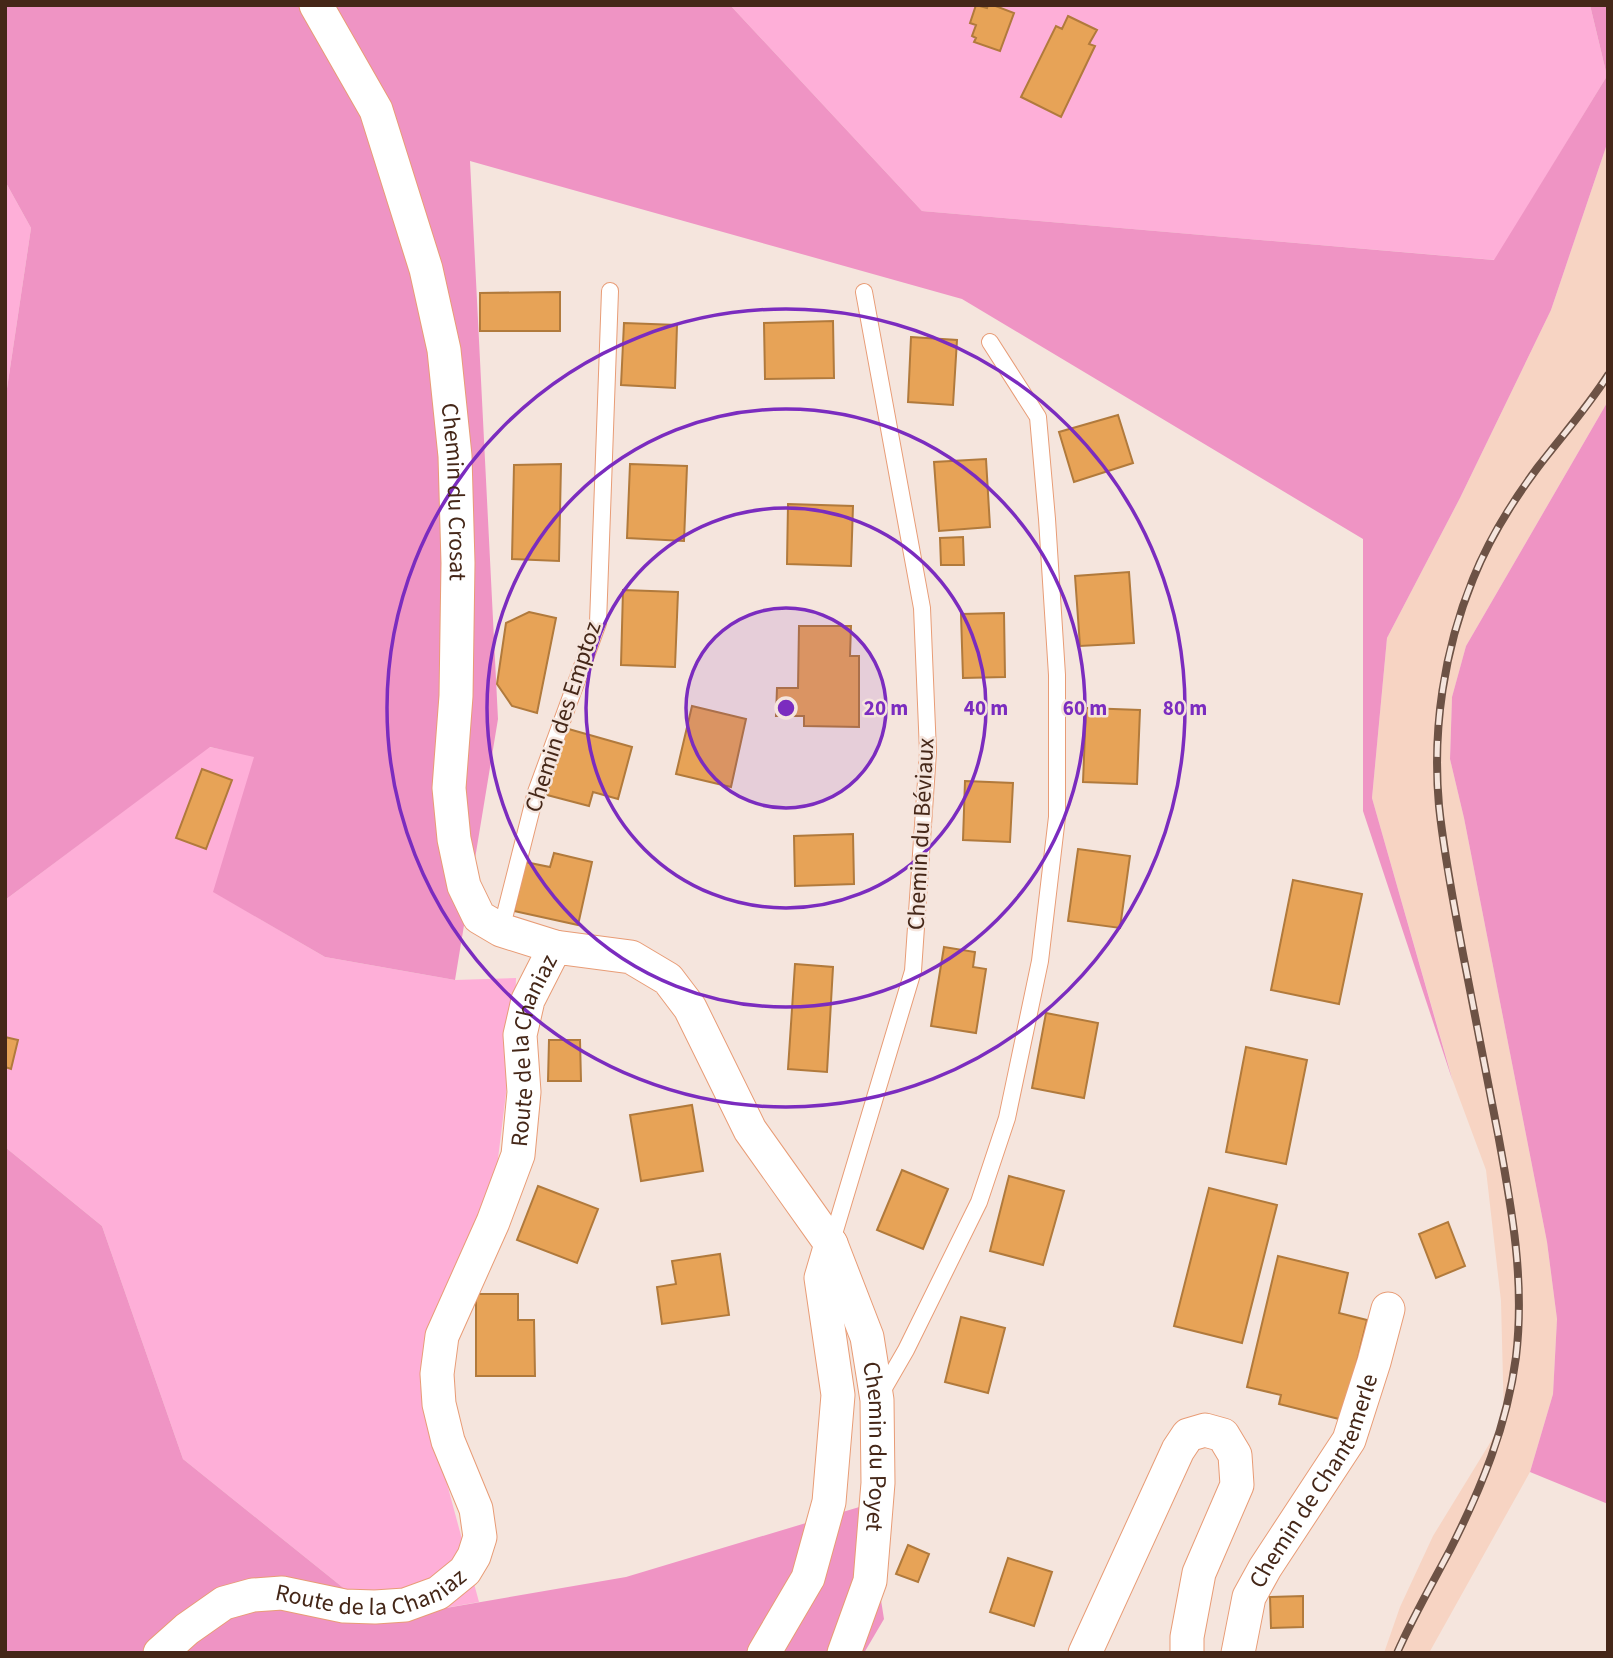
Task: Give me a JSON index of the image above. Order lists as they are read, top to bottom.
{
  "streets": {
    "street": [
      "Chemin du Crosat",
      "Route de la Chaniaz",
      "Chemin du Poyet",
      "Chemin de Chantemerle"
    ],
    "lane": ["Chemin des Emptoz", "Chemin du Béviaux"]
  },
  "crossings": [
    ["Chemin du Crosat", "Chemin des Emptoz"],
    ["Chemin du Crosat", "Route de la Chaniaz"],
    ["Chemin du Béviaux", "Route de la Chaniaz"],
    ["Chemin du Béviaux", "Chemin du Poyet"],
    ["Route de la Chaniaz", "Chemin du Poyet"]
  ],
  "rings": [
    "20 m",
    "40 m",
    "60 m",
    "80 m"
  ]
}
